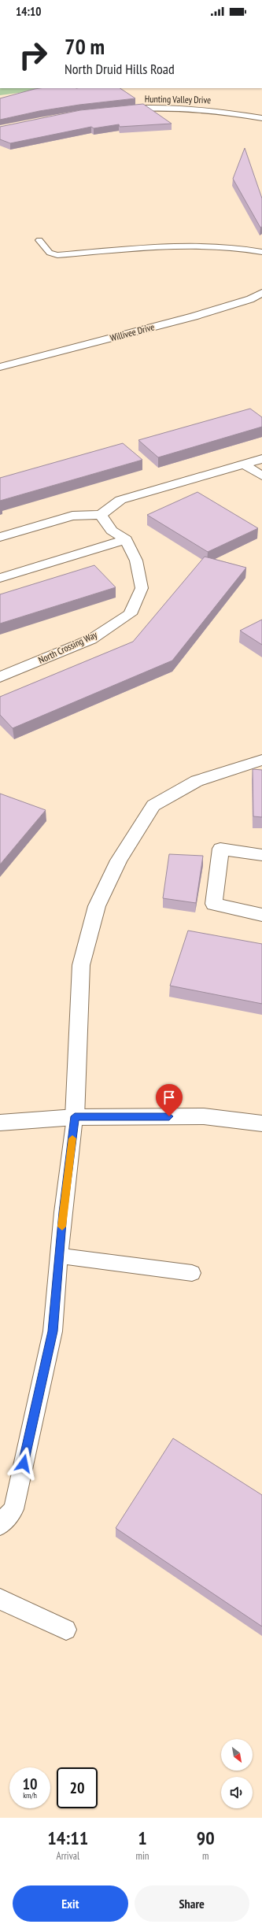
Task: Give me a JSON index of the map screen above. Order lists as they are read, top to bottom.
{
  "streets": {
    "street": ["Hunting Valley Drive", "Willivee Drive", "North Crossing Way"]
  },
  "north": "bottom right",
  "page": {
    "status": "14:10",
    "turn": ["70 m", "North Druid Hills Road"],
    "speed": "10 km/h",
    "limit": "20",
    "eta": [
      "14:11",
      "Arrival",
      "1",
      "min",
      "90",
      "m"
    ],
    "buttons": ["Exit", "Share"]
  }
}
